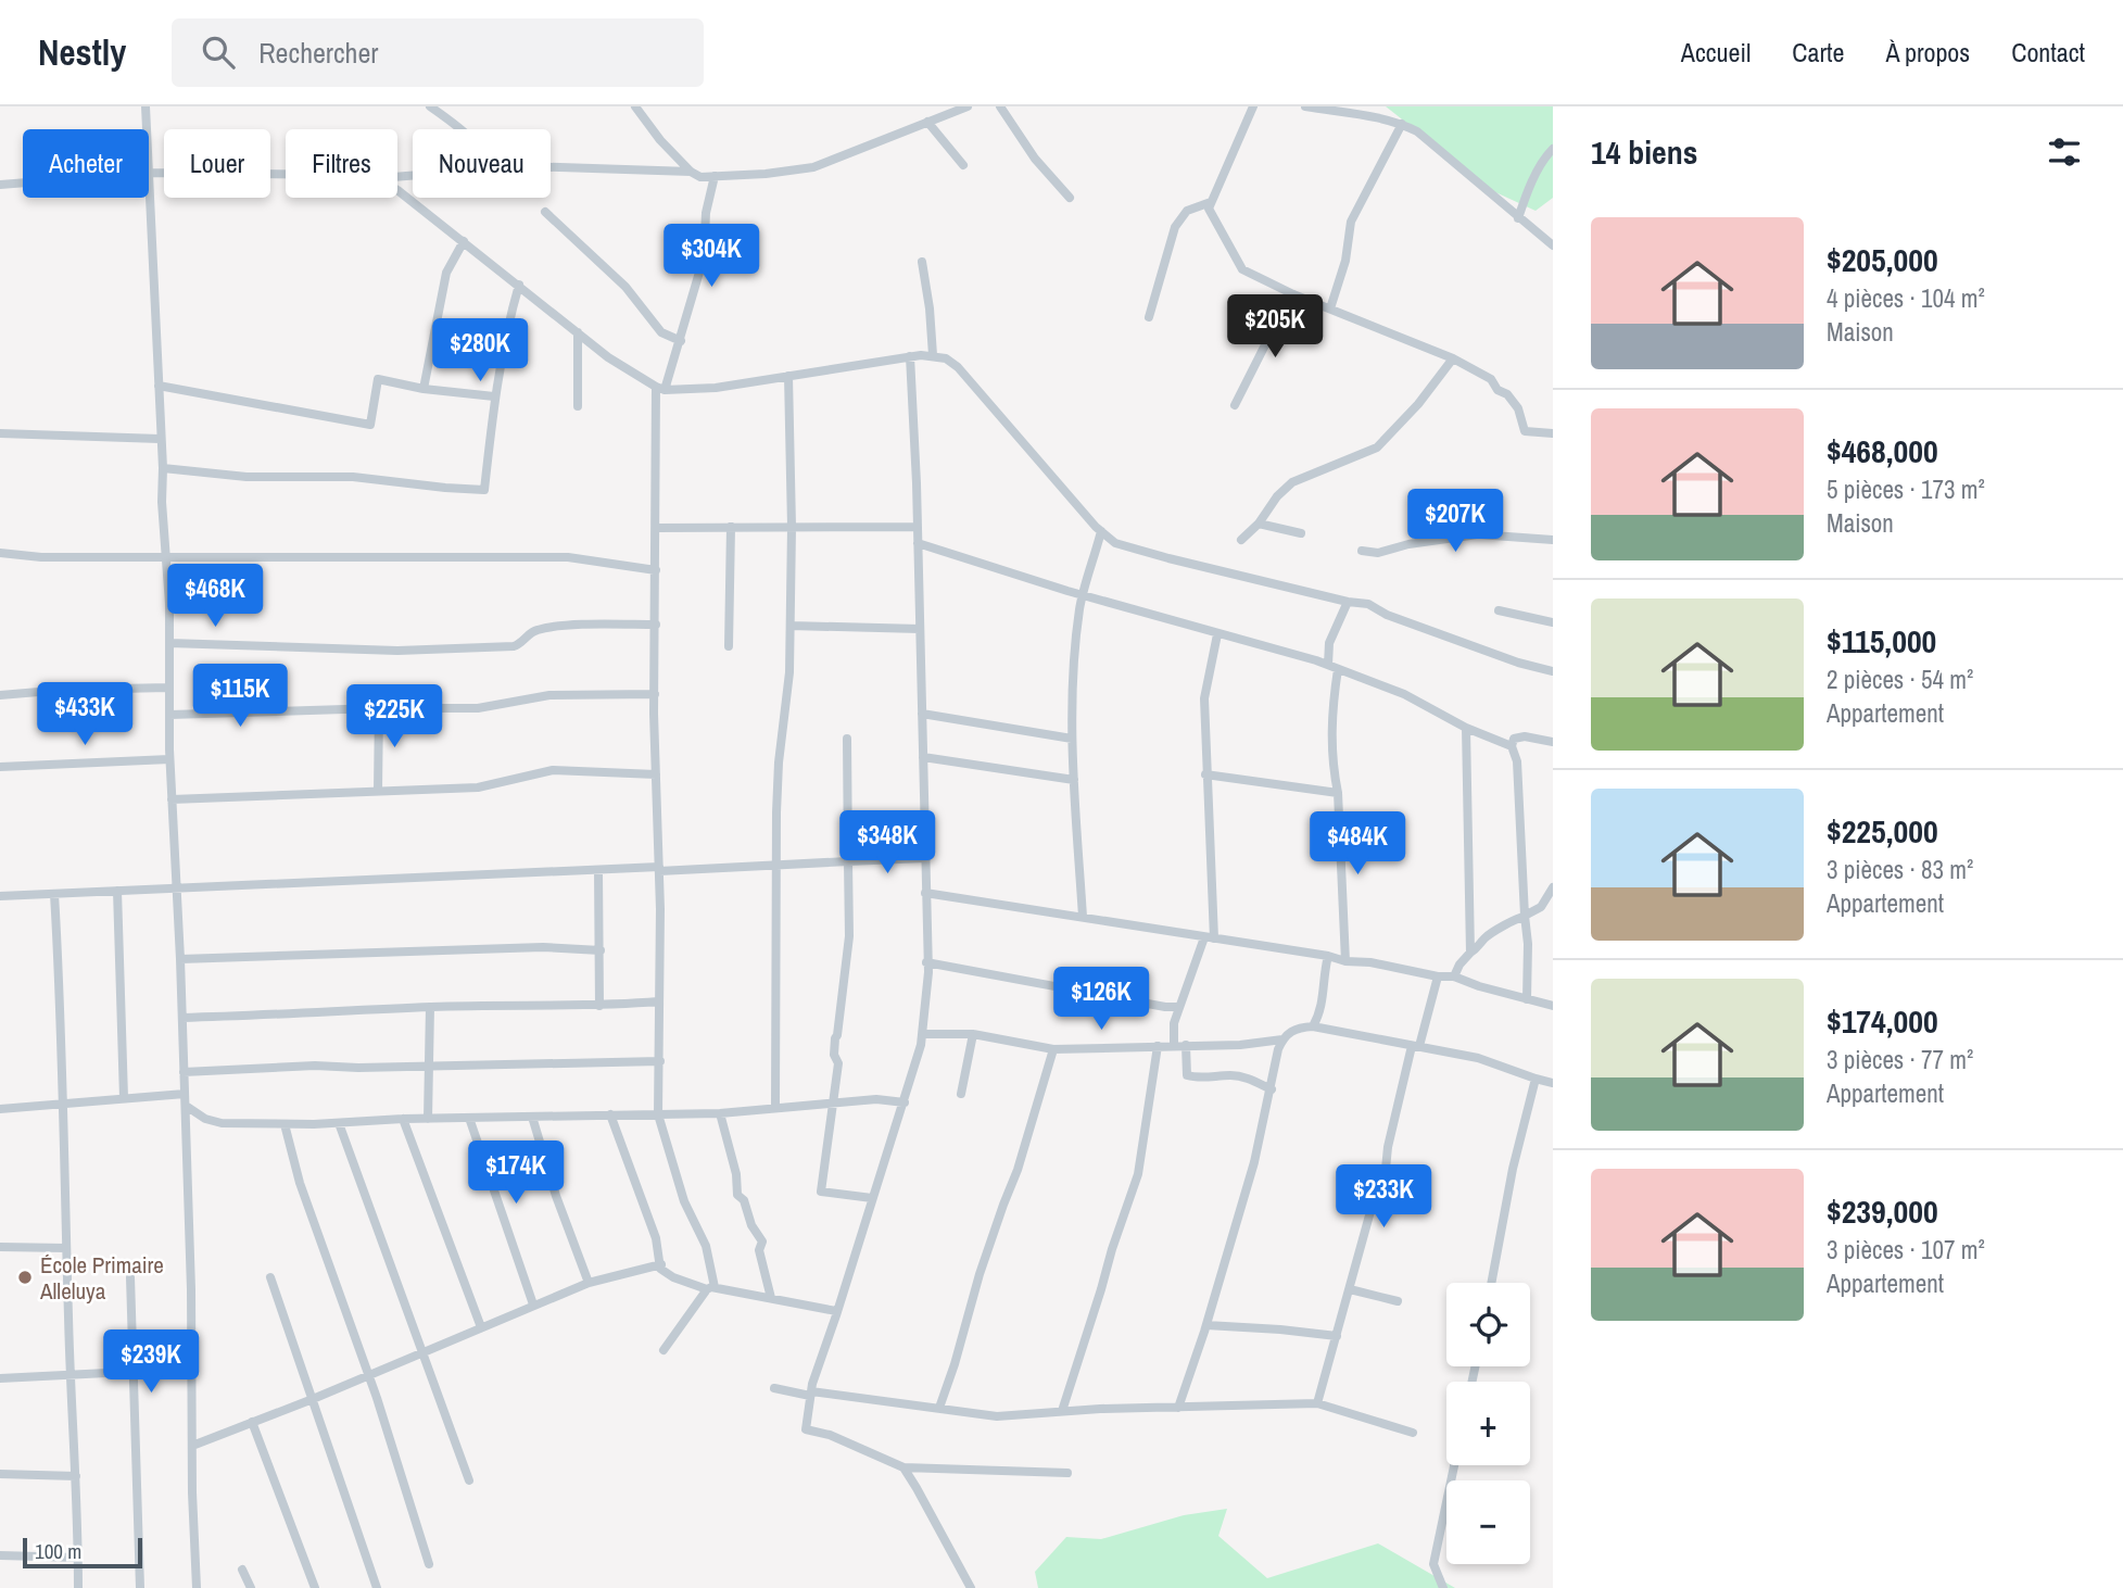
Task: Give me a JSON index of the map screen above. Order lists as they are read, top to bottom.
{
  "places": ["École Primaire Alleluya"],
  "scale_bar": "100 m",
  "page": {
    "header": "Nestly",
    "search": "Rechercher",
    "nav": [
      "Accueil",
      "Carte",
      "À propos",
      "Contact"
    ],
    "heading": "14 biens",
    "chip": [
      "Acheter",
      "Louer",
      "Filtres",
      "Nouveau"
    ],
    "list": [
      {
        "name": "$205,000",
        "note": "4 pièces · 104 m² · Maison"
      },
      {
        "name": "$468,000",
        "note": "5 pièces · 173 m² · Maison"
      },
      {
        "name": "$115,000",
        "note": "2 pièces · 54 m² · Appartement"
      },
      {
        "name": "$225,000",
        "note": "3 pièces · 83 m² · Appartement"
      },
      {
        "name": "$174,000",
        "note": "3 pièces · 77 m² · Appartement"
      },
      {
        "name": "$239,000",
        "note": "3 pièces · 107 m² · Appartement"
      }
    ],
    "price": [
      "$304K",
      "$205K",
      "$280K",
      "$207K",
      "$468K",
      "$115K",
      "$433K",
      "$225K",
      "$348K",
      "$484K",
      "$126K",
      "$174K",
      "$233K",
      "$239K"
    ],
    "map_buttons": ["+", "−"],
    "scale": "100 m"
  }
}
